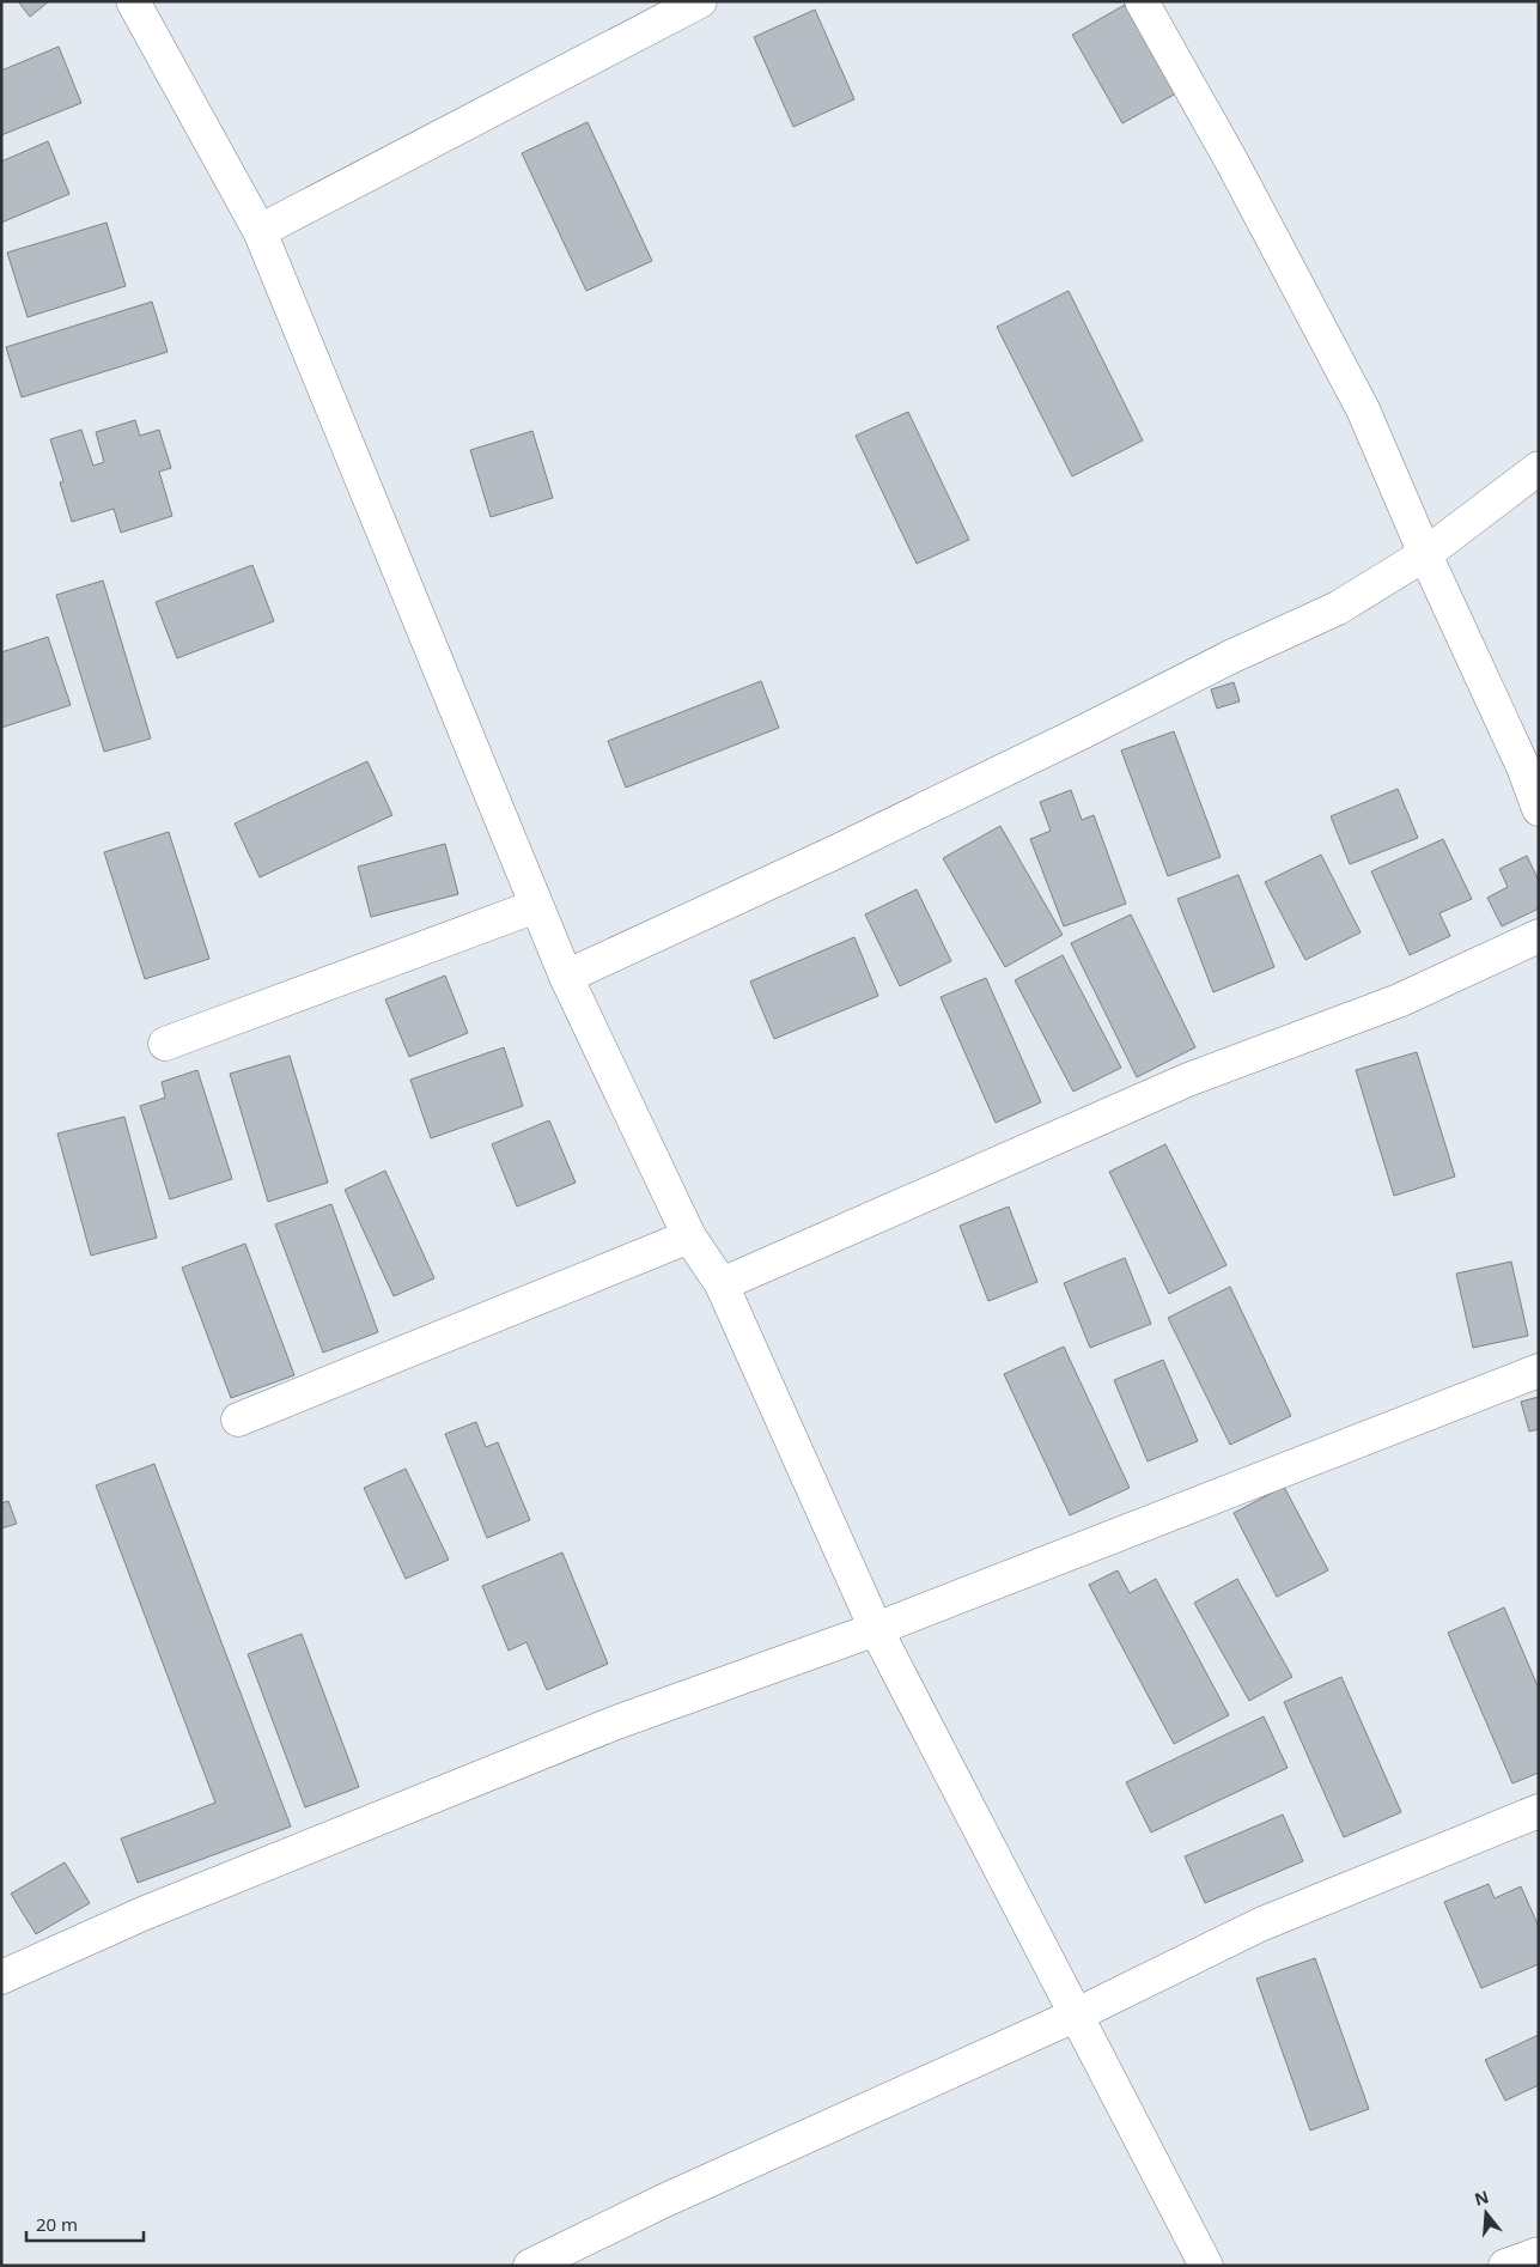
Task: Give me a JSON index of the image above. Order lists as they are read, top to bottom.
{
  "scale_bar": "20 m",
  "north": "top"
}
